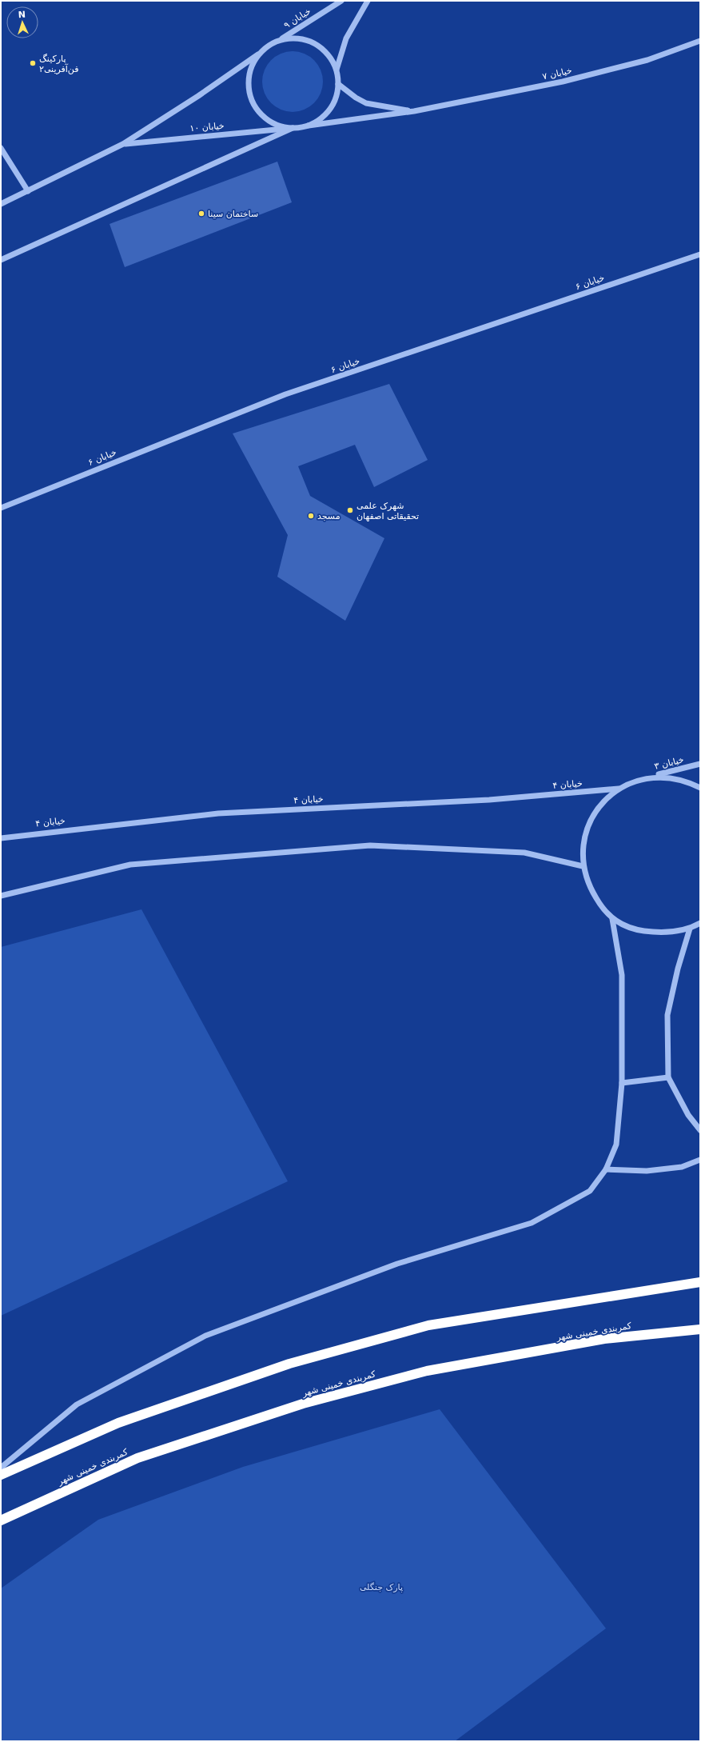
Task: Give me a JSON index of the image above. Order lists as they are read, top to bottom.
{
  "streets": {
    "highway": ["کمربندی خمینی شهر"],
    "lane": [
      "خیابان ۹",
      "خیابان ۷",
      "خیابان ۱۰",
      "خیابان ۶",
      "خیابان ۳",
      "خیابان ۴"
    ]
  },
  "crossings": [
    ["خیابان ۹", "خیابان ۷"],
    ["خیابان ۹", "خیابان ۱۰"],
    ["خیابان ۷", "خیابان ۱۰"]
  ],
  "parks": ["پارک جنگلی"],
  "places": [
    "پارکینگ فن‌آفرینی۲",
    "ساختمان سینا",
    "شهرک علمی تحقیقاتی اصفهان",
    "مسجد"
  ],
  "north": "top"
}
